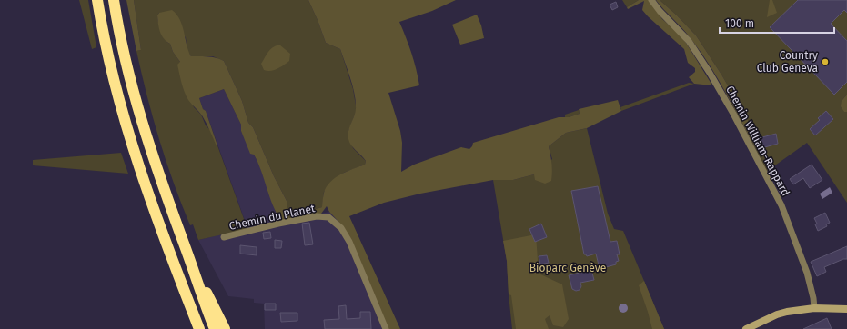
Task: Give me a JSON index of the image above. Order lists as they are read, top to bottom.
{
  "streets": {
    "street": ["Chemin William-Rappard", "Chemin du Planet"]
  },
  "parks": ["Bioparc Genève"],
  "places": ["Country Club Geneva"],
  "scale_bar": "100 m"
}
